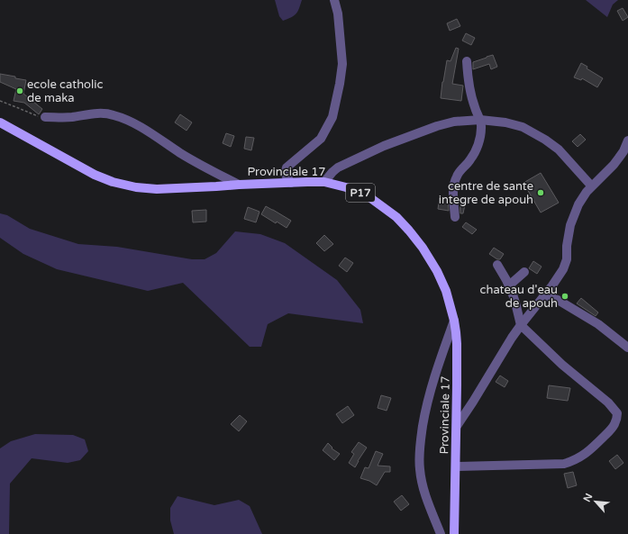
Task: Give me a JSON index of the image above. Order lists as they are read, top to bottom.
{
  "streets": {
    "main road": ["Provinciale 17", "P17"]
  },
  "places": ["ecole catholic de maka", "centre de sante integre de apouh", "chateau d'eau de apouh"],
  "north": "top left"
}
